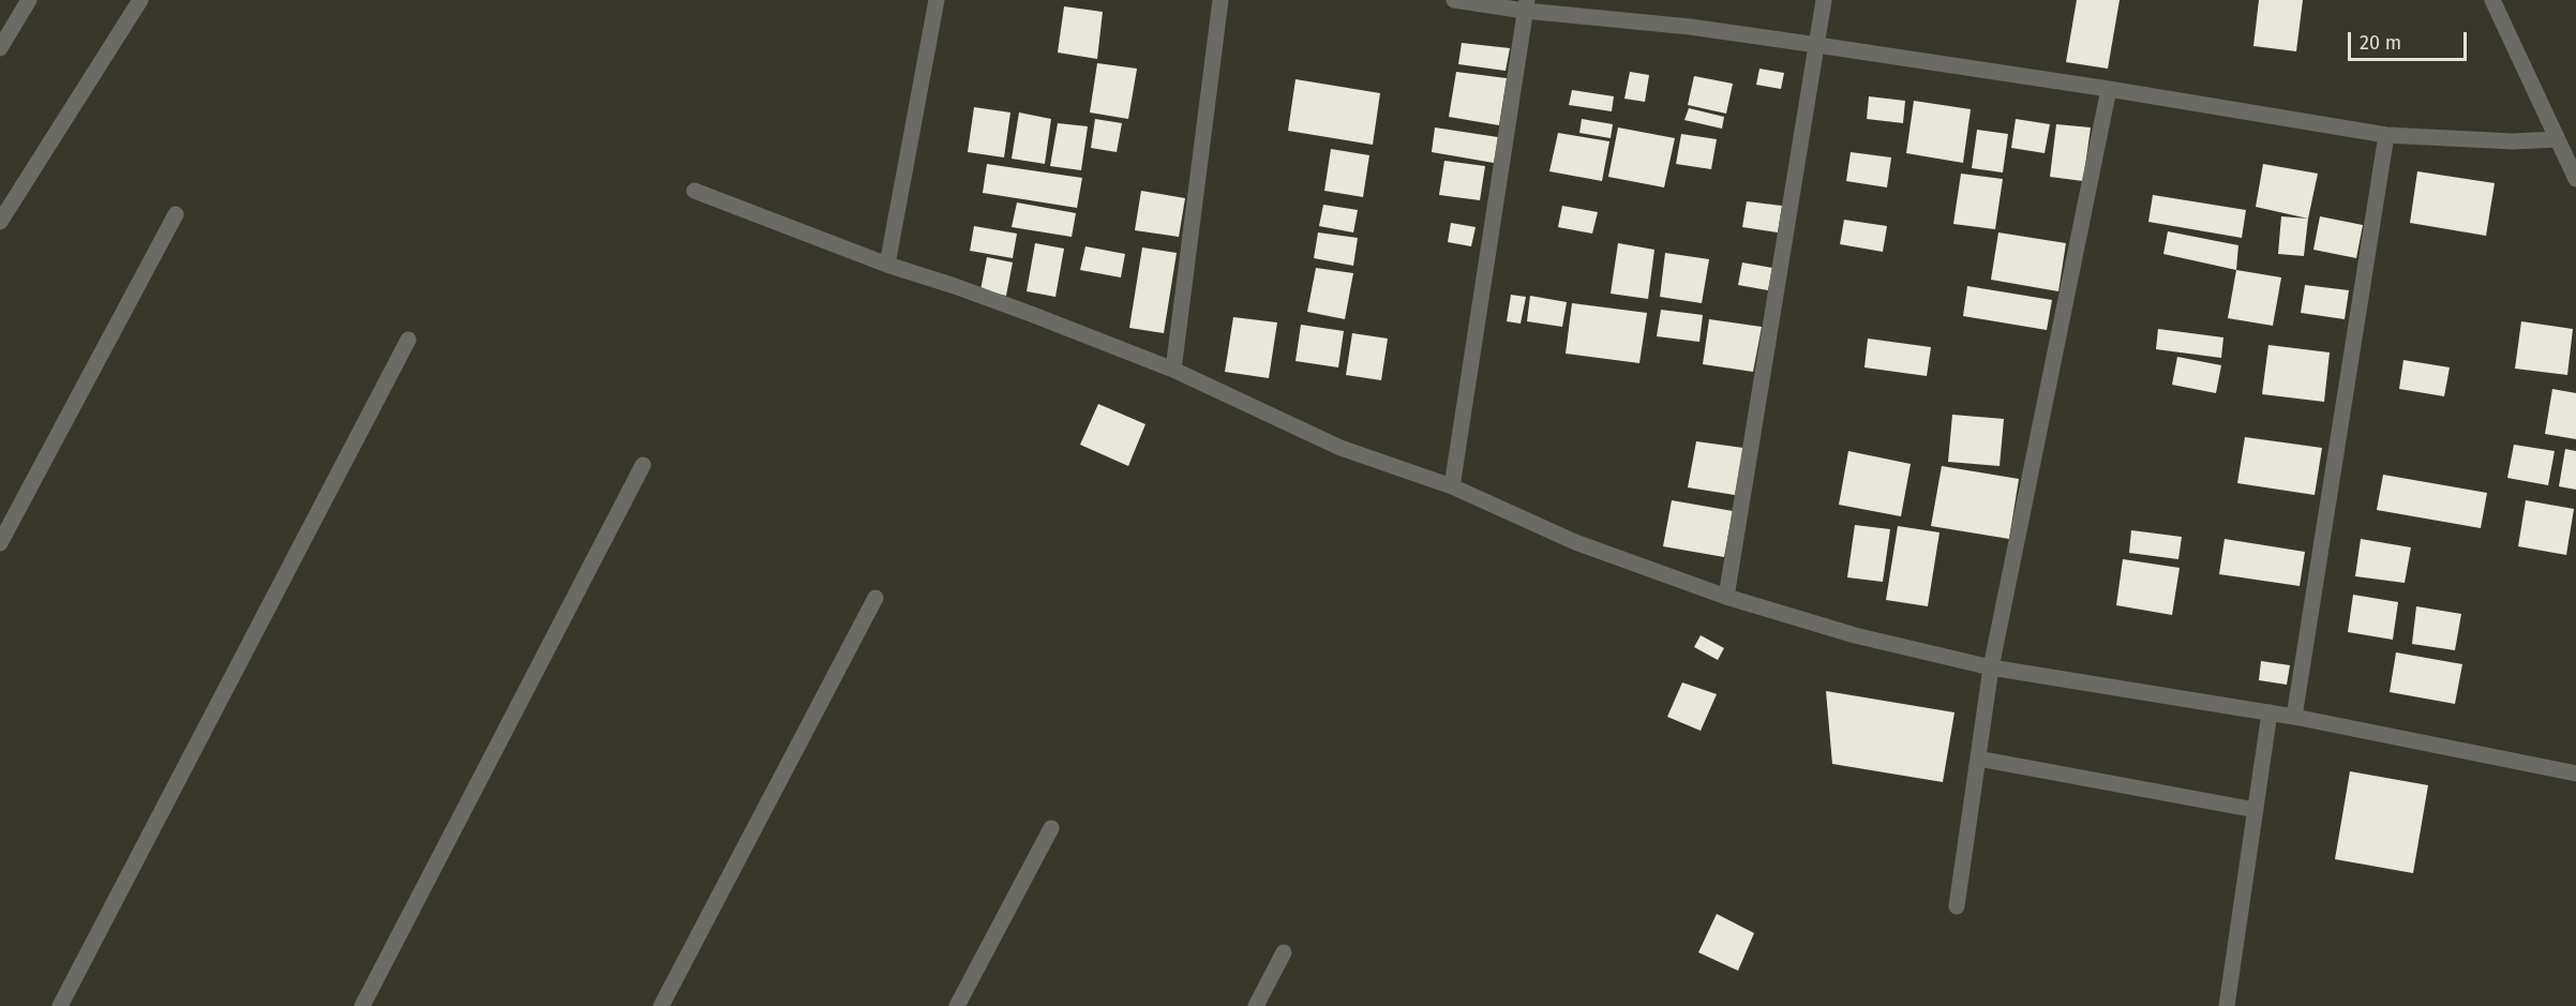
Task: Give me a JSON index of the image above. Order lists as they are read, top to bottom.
{
  "scale_bar": "20 m"
}
